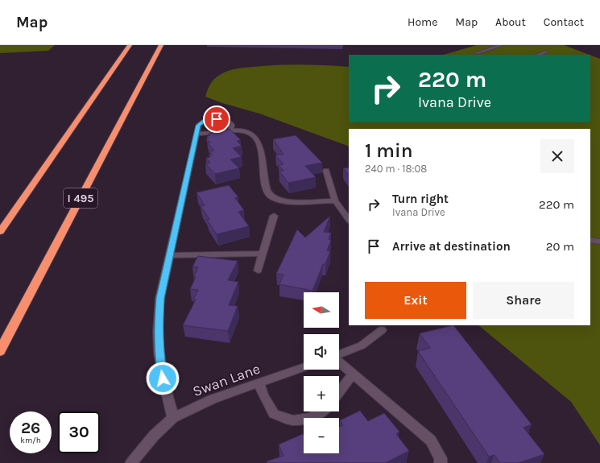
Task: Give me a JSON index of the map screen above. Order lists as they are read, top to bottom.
{
  "streets": {
    "highway": ["I 495"],
    "street": ["Swan Lane"]
  },
  "north": "left",
  "page": {
    "header": "Map",
    "nav": [
      "Home",
      "Map",
      "About",
      "Contact"
    ],
    "turn": ["220 m", "Ivana Drive"],
    "heading": ["1 min", "240 m · 18:08"],
    "list": [
      {
        "name": "Turn right",
        "note": "Ivana Drive",
        "value": "220 m"
      },
      {
        "name": "Arrive at destination",
        "value": "20 m"
      }
    ],
    "buttons": ["Exit", "Share"],
    "map_buttons": ["+", "−"],
    "speed": "26 km/h",
    "limit": "30"
  }
}
